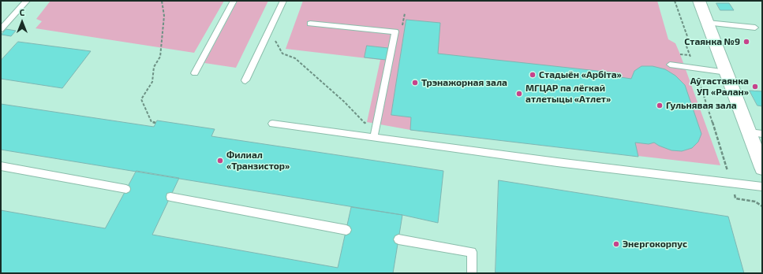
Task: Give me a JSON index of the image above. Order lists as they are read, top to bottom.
{
  "places": [
    "Стаянка №9",
    "Стадыён «Арбіта»",
    "Трэнажорная зала",
    "Аўтастаянка УП «Ралан»",
    "МГЦАР па лёгкай атлетыцы «Атлет»",
    "Гульнявая зала",
    "Филиал «Транзистор»",
    "Энергокорпус"
  ],
  "north": "top"
}
